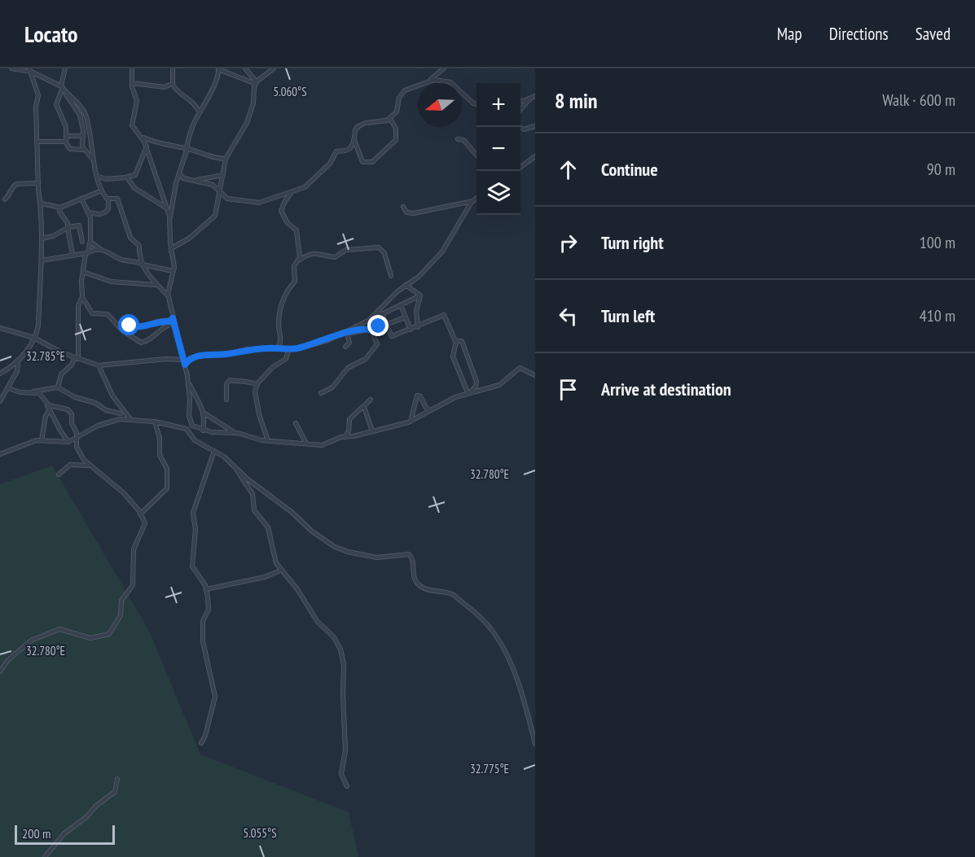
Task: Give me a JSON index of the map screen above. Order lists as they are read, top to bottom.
{
  "scale_bar": "200 m",
  "north": "left",
  "page": {
    "header": "Locato",
    "nav": ["Map", "Directions", "Saved"],
    "heading": ["8 min", "Walk · 600 m"],
    "map_buttons": ["+", "−"],
    "list": [
      ["Continue", "90 m"],
      ["Turn right", "100 m"],
      ["Turn left", "410 m"],
      "Arrive at destination"
    ],
    "scale": "200 m"
  },
  "coordinates": [
    "5.060°S",
    "32.785°E",
    "32.780°E",
    "32.775°E",
    "5.055°S"
  ]
}
